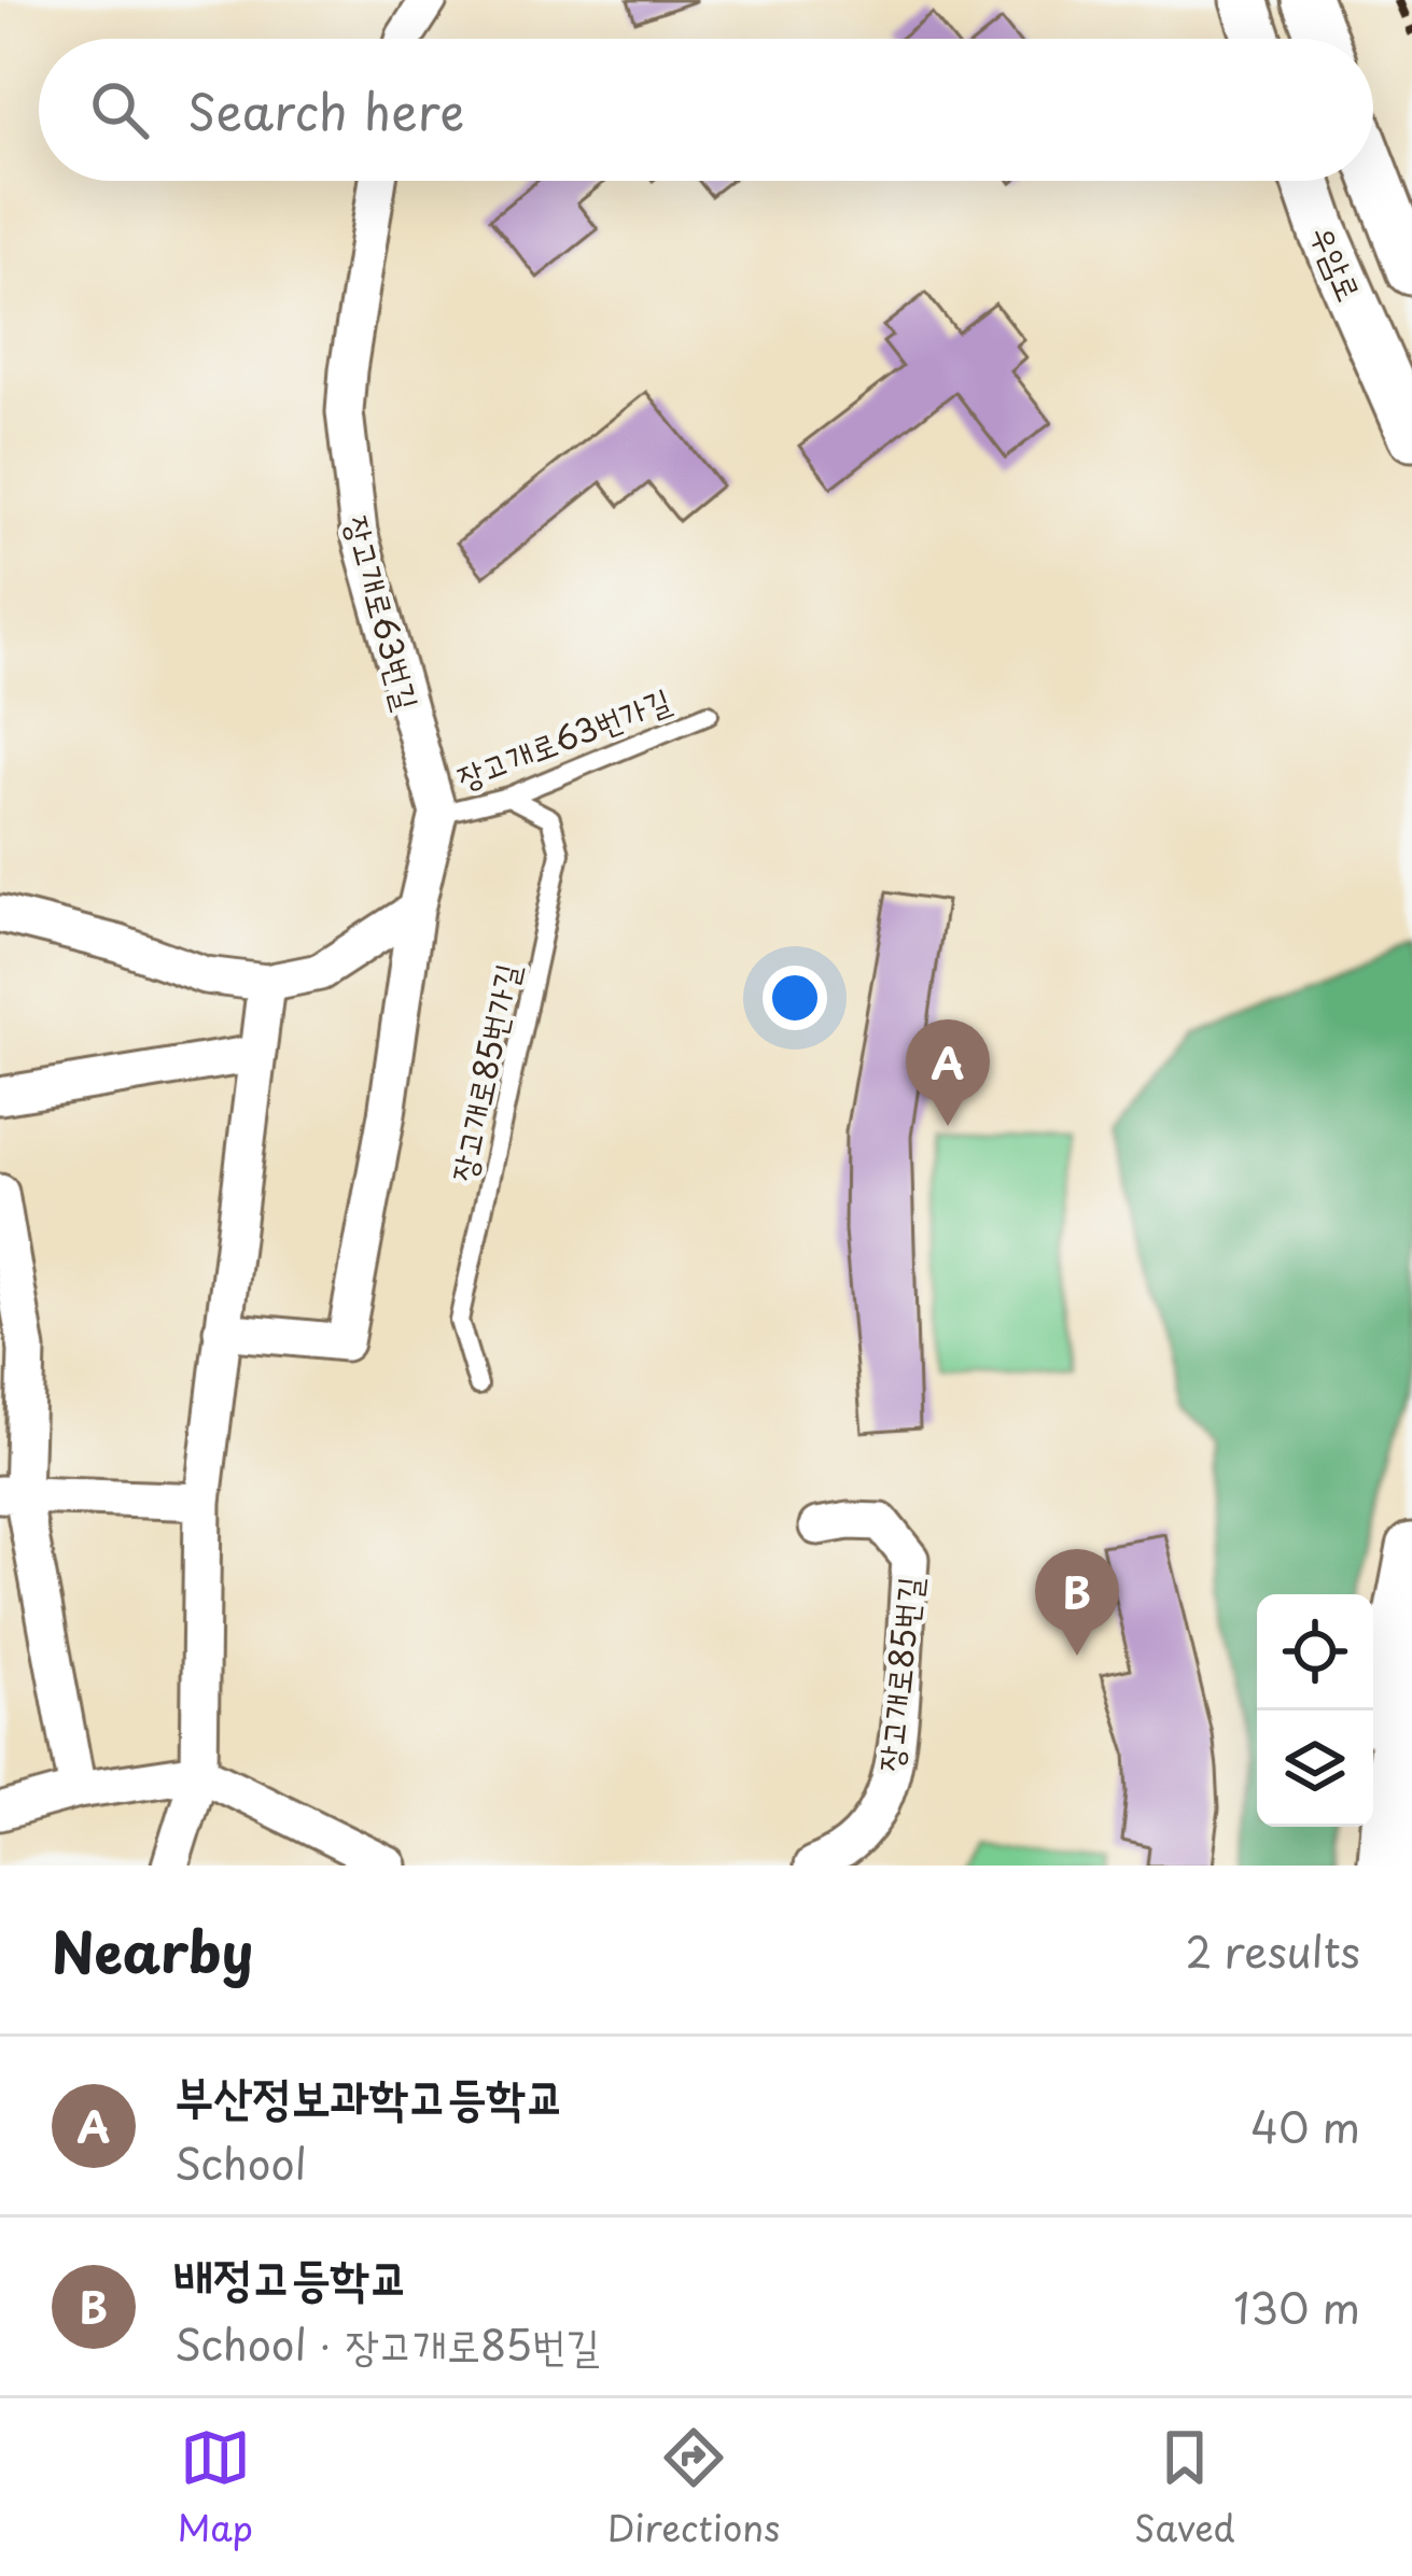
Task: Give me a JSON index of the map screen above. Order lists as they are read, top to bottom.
{
  "streets": {
    "main road": ["우암로"],
    "street": ["장고개로63번길", "장고개로85번길"],
    "lane": ["장고개로63번가길", "장고개로85번가길"]
  },
  "crossings": [
    ["장고개로63번길", "장고개로63번가길"],
    ["장고개로63번가길", "장고개로85번가길"]
  ],
  "page": {
    "search": "Search here",
    "pins": ["A", "B"],
    "heading": ["Nearby", "2 results"],
    "list": [
      {
        "mark": "A",
        "name": "부산정보과학고등학교",
        "note": "School",
        "value": "40 m"
      },
      {
        "mark": "B",
        "name": "배정고등학교",
        "note": "School · 장고개로85번길",
        "value": "130 m"
      }
    ],
    "nav": ["Map", "Directions", "Saved"]
  }
}
